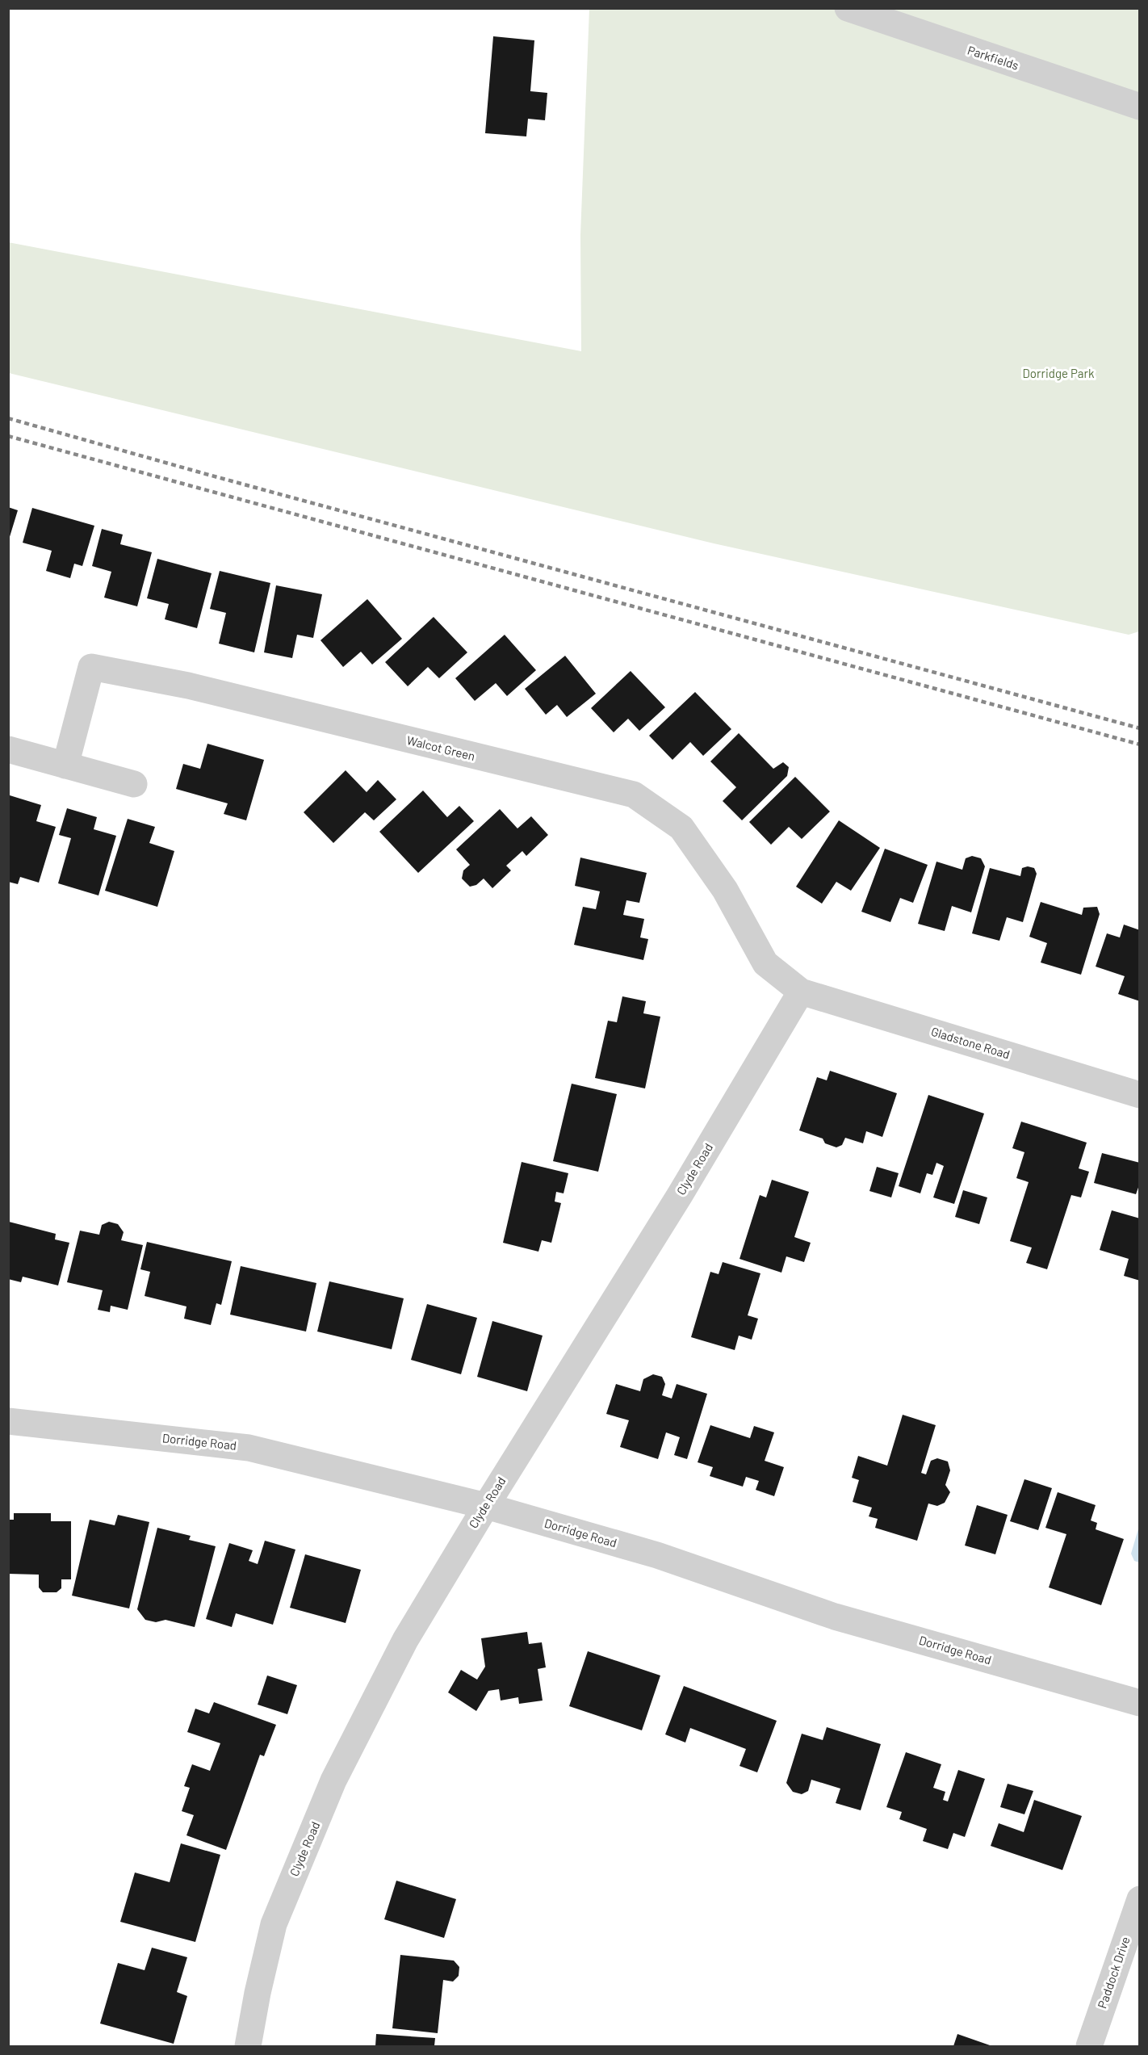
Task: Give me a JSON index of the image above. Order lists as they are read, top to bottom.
{
  "streets": {
    "street": [
      "Parkfields",
      "Walcot Green",
      "Gladstone Road",
      "Clyde Road",
      "Dorridge Road",
      "Paddock Drive"
    ]
  },
  "crossings": [
    ["Walcot Green", "Gladstone Road"],
    ["Walcot Green", "Clyde Road"],
    ["Gladstone Road", "Clyde Road"],
    ["Clyde Road", "Dorridge Road"]
  ],
  "parks": ["Dorridge Park"]
}
